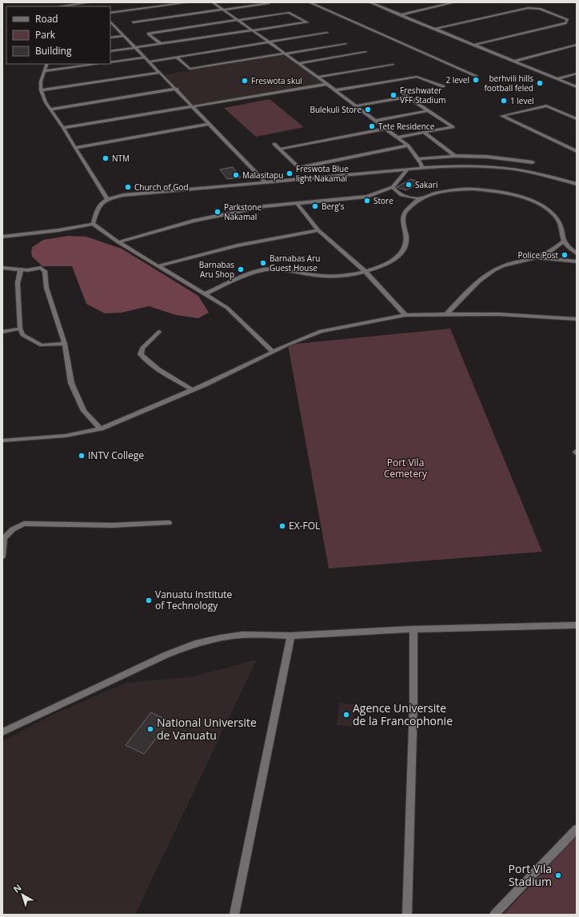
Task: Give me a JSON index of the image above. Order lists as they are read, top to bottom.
{
  "parks": ["Port Vila Cemetery"],
  "places": [
    "2 level",
    "Freswota skul",
    "berhvili hills football feled",
    "Freshwater VFF Stadium",
    "1 level",
    "Bulekuli Store",
    "Tete Residence",
    "NTM",
    "Freswota Blue light Nakamal",
    "Malasitapu",
    "Sakari",
    "Church of God",
    "Store",
    "Berg's",
    "Parkstone Nakamal",
    "Police Post",
    "Barnabas Aru Guest House",
    "Barnabas Aru Shop",
    "INTV College",
    "EX-FOL",
    "Vanuatu Institute of Technology",
    "Agence Universite de la Francophonie",
    "National Universite de Vanuatu",
    "Port Vila Stadium"
  ],
  "legend": ["Road", "Park", "Building"],
  "north": "top left"
}
